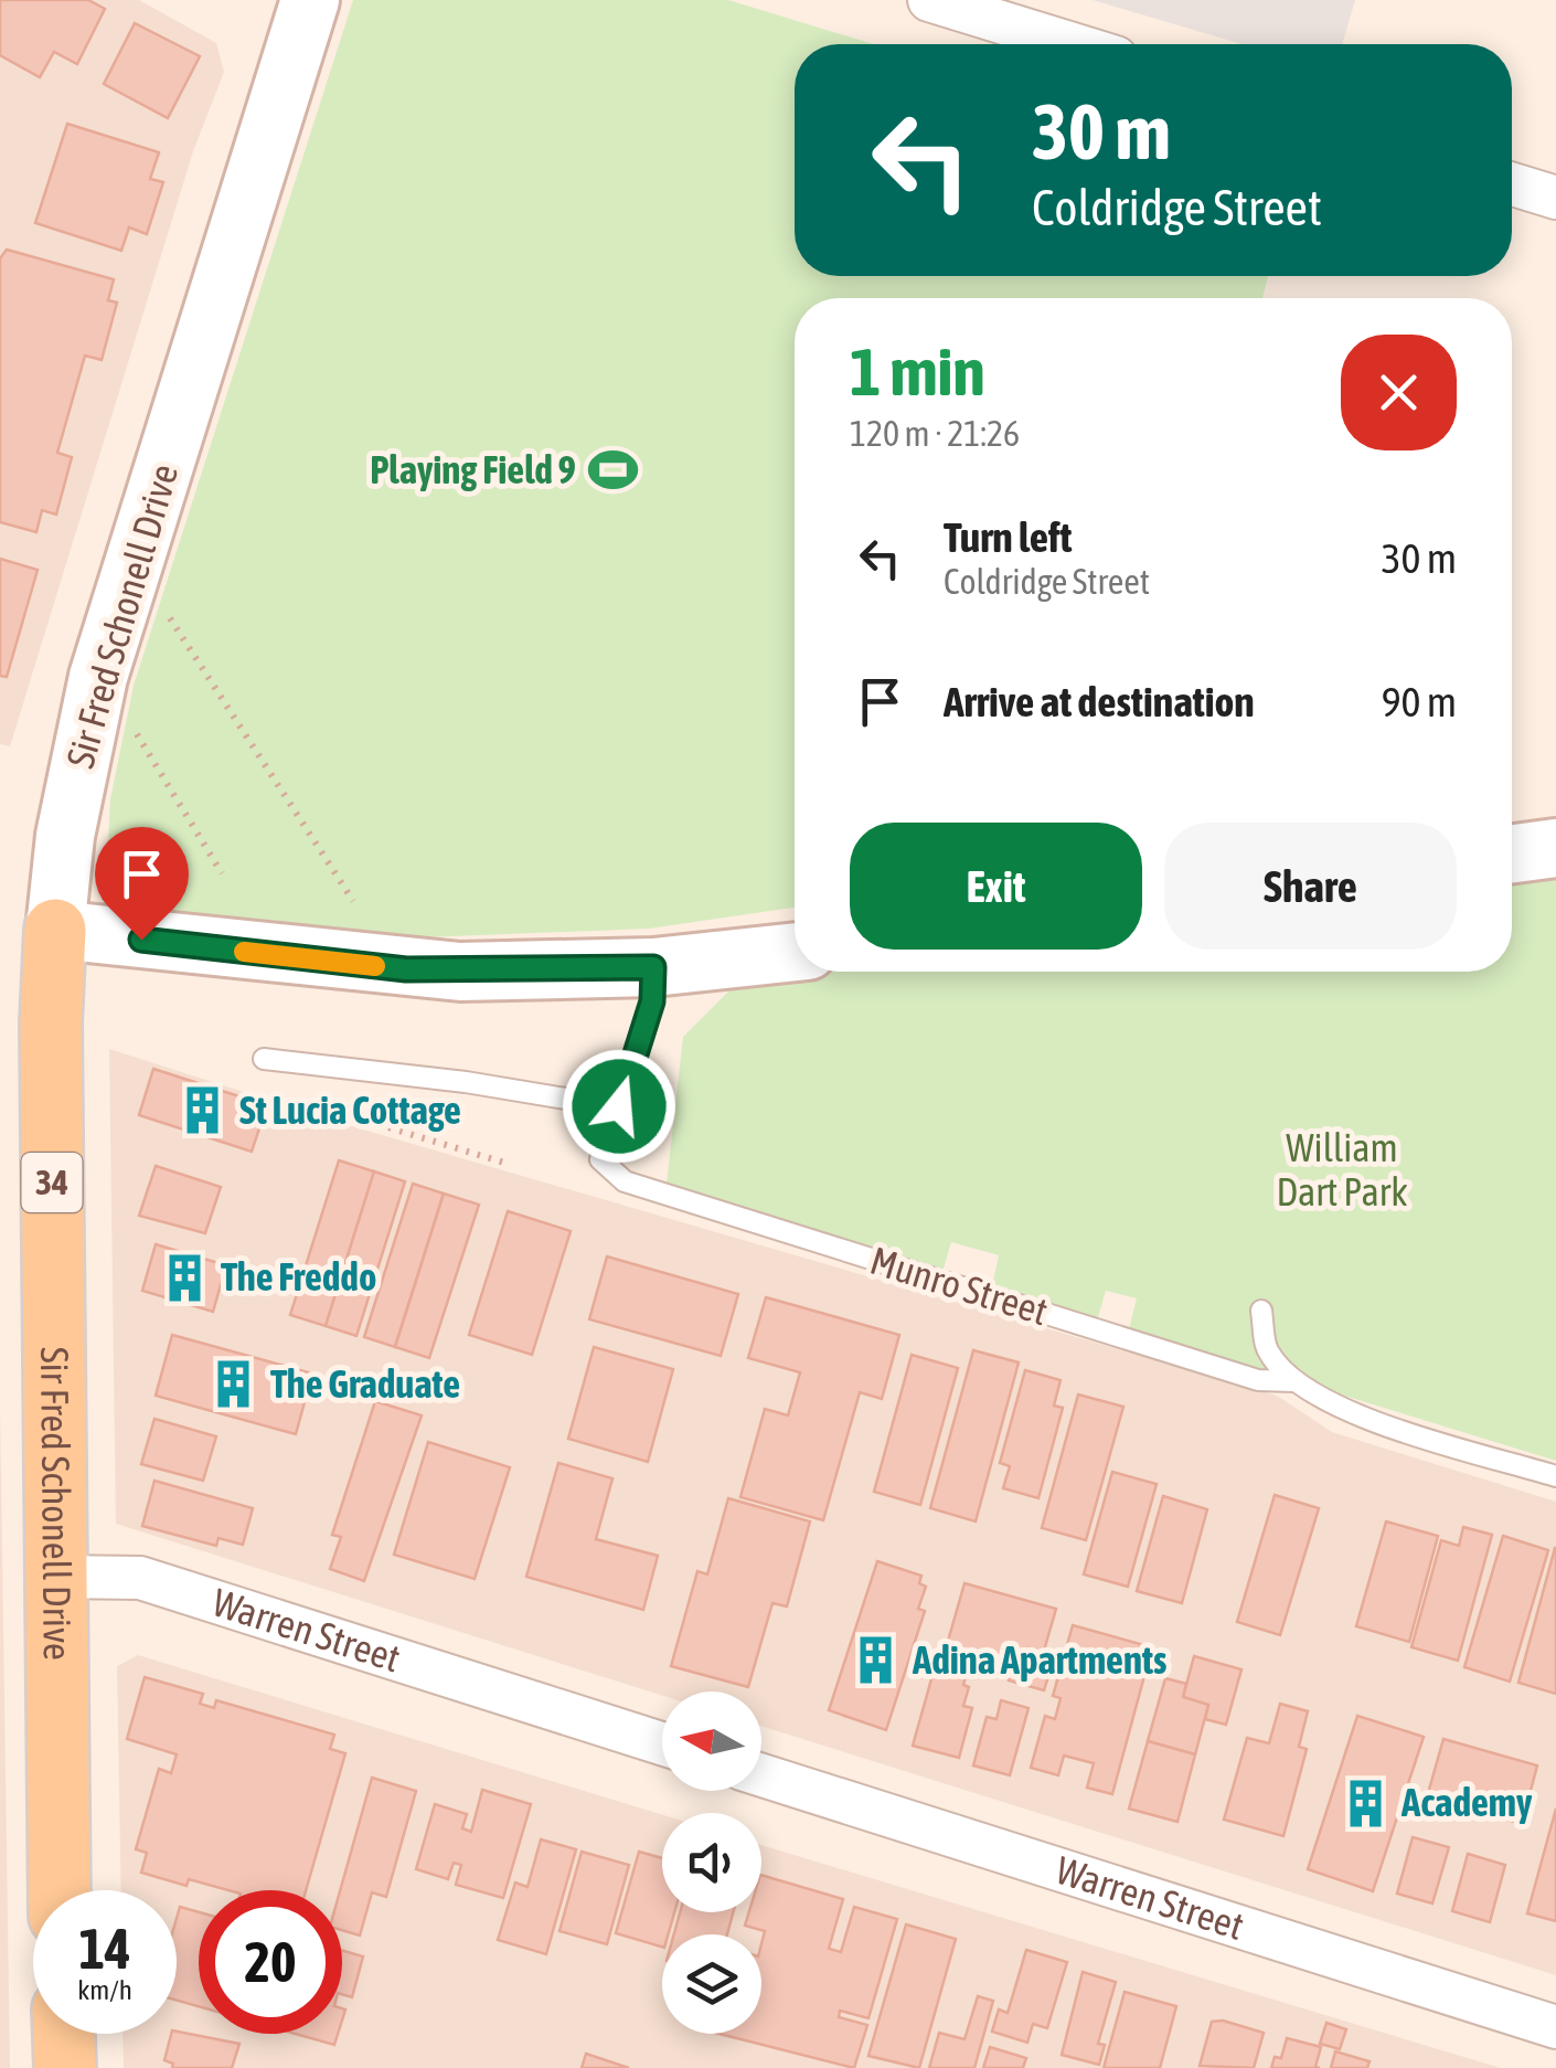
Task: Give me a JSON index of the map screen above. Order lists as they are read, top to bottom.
{
  "streets": {
    "main road": ["Sir Fred Schonell Drive", "34"],
    "street": ["Warren Street"],
    "lane": ["Munro Street"]
  },
  "crossings": [
    ["Sir Fred Schonell Drive", "Warren Street"]
  ],
  "parks": ["William Dart Park"],
  "places": {
    "sports": ["Playing Field 9"],
    "building": [
      "St Lucia Cottage",
      "The Freddo",
      "The Graduate",
      "Adina Apartments",
      "Academy"
    ]
  },
  "north": "left",
  "page": {
    "turn": ["30 m", "Coldridge Street"],
    "heading": ["1 min", "120 m · 21:26"],
    "list": [
      {
        "name": "Turn left",
        "note": "Coldridge Street",
        "value": "30 m"
      },
      {
        "name": "Arrive at destination",
        "value": "90 m"
      }
    ],
    "buttons": ["Exit", "Share"],
    "speed": "14 km/h",
    "limit": "20"
  }
}
